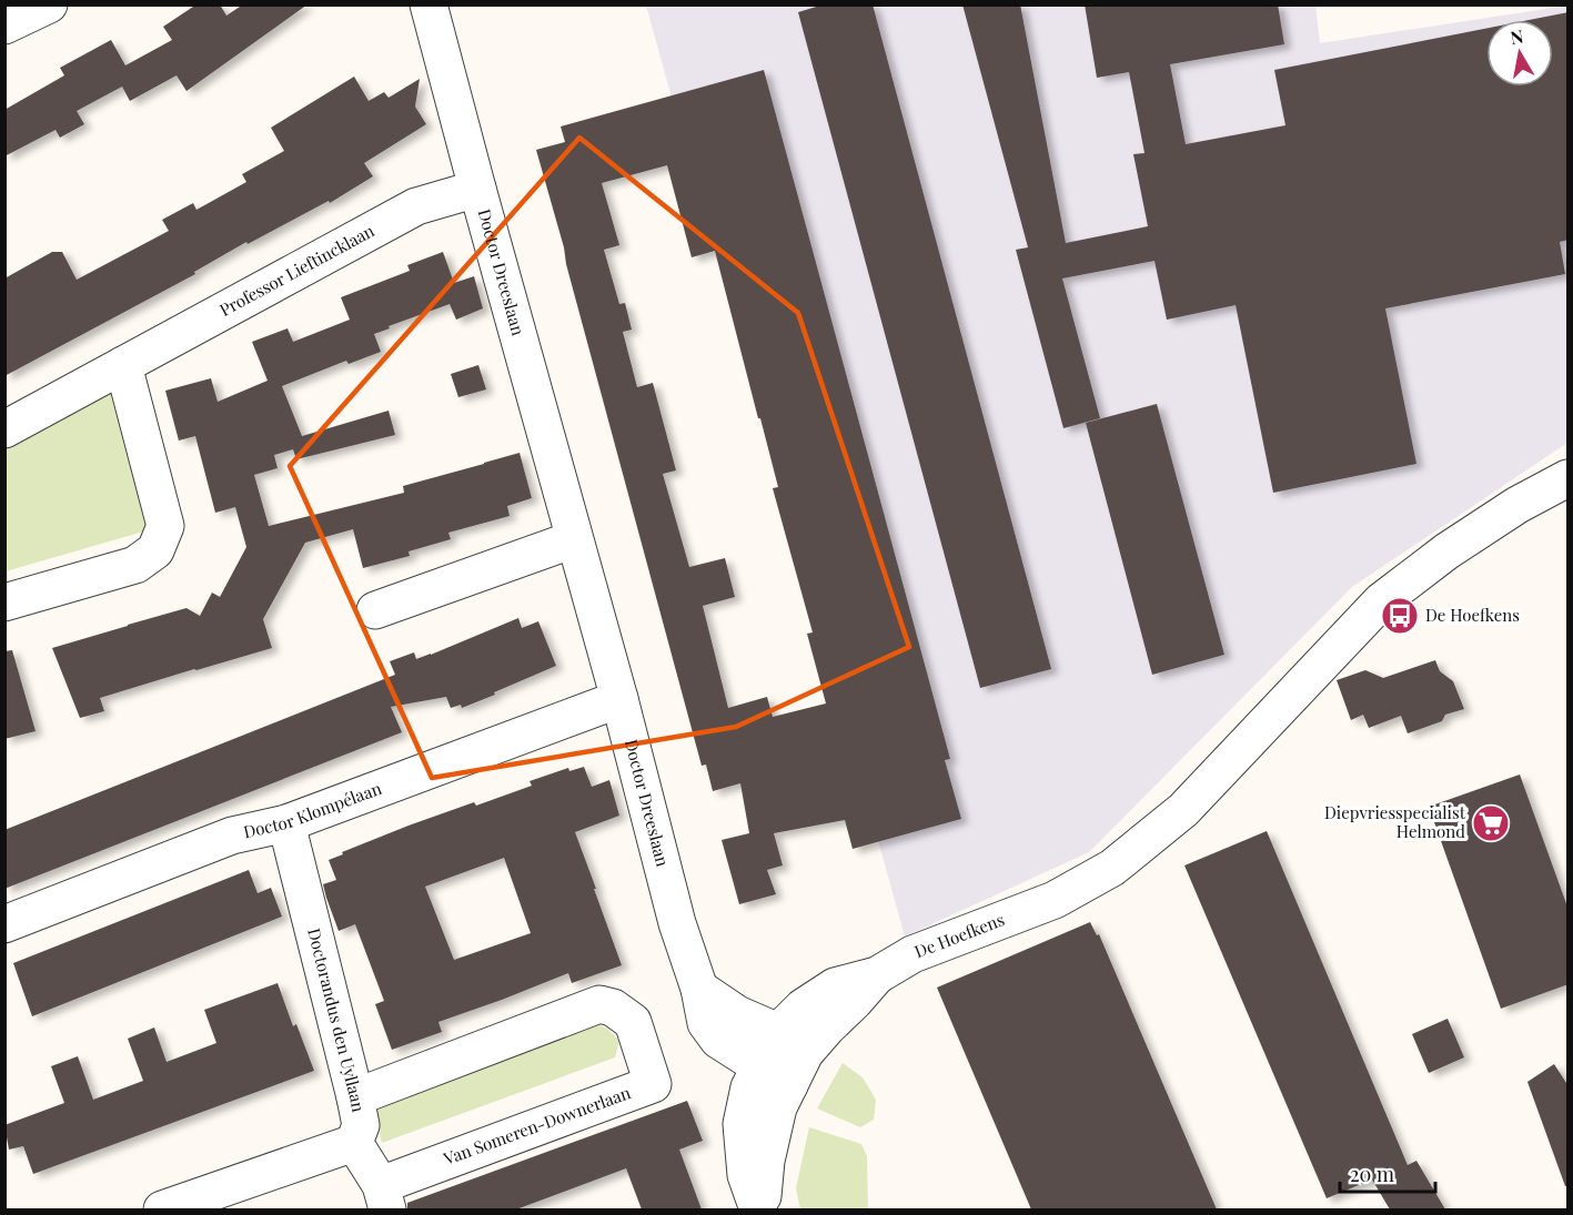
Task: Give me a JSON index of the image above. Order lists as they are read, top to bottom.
{
  "streets": {
    "street": [
      "Professor Lieftincklaan",
      "Doctor Dreeslaan",
      "Doctor Klompélaan",
      "De Hoefkens",
      "Doctorandus den Uyllaan",
      "Van Someren-Downerlaan"
    ]
  },
  "crossings": [
    ["Professor Lieftincklaan", "Doctor Dreeslaan"],
    ["Doctor Dreeslaan", "Doctor Klompélaan"],
    ["Doctor Klompélaan", "Doctorandus den Uyllaan"],
    ["Doctorandus den Uyllaan", "Van Someren-Downerlaan"]
  ],
  "places": {
    "bus stop": ["De Hoefkens"],
    "supermarket": ["Diepvriesspecialist Helmond"]
  },
  "scale_bar": "20 m",
  "north": "top"
}
